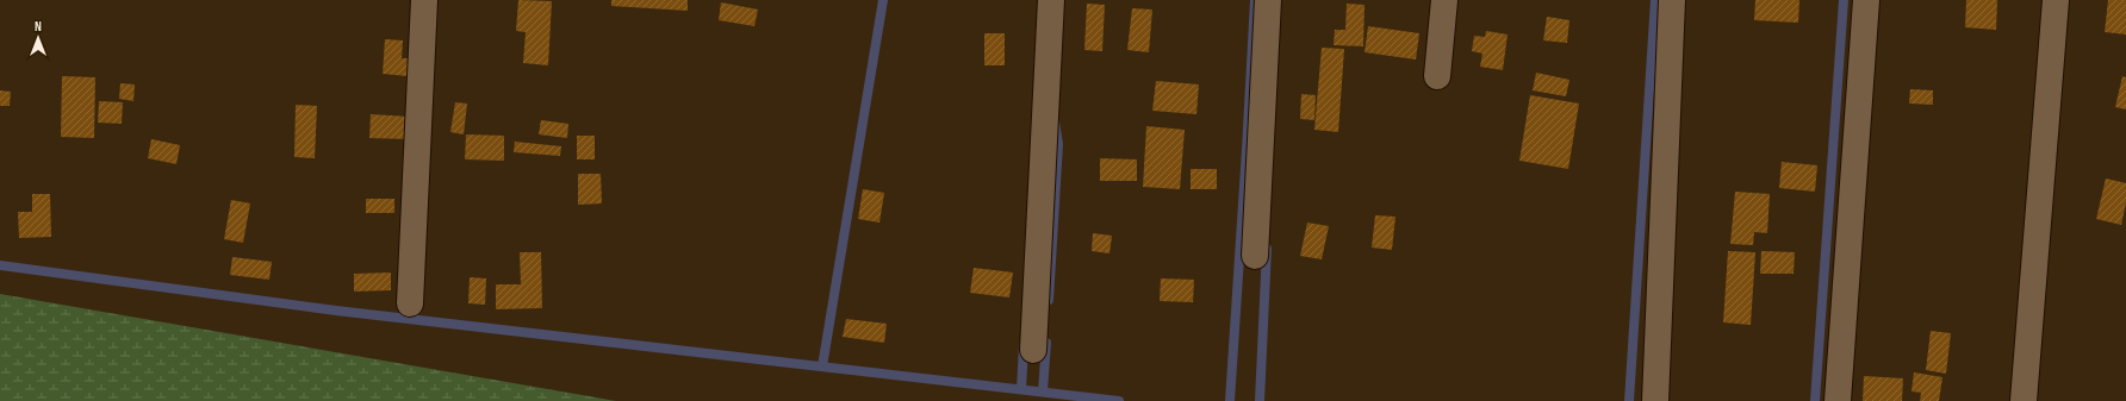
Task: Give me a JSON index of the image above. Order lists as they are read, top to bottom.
{
  "north": "top"
}
